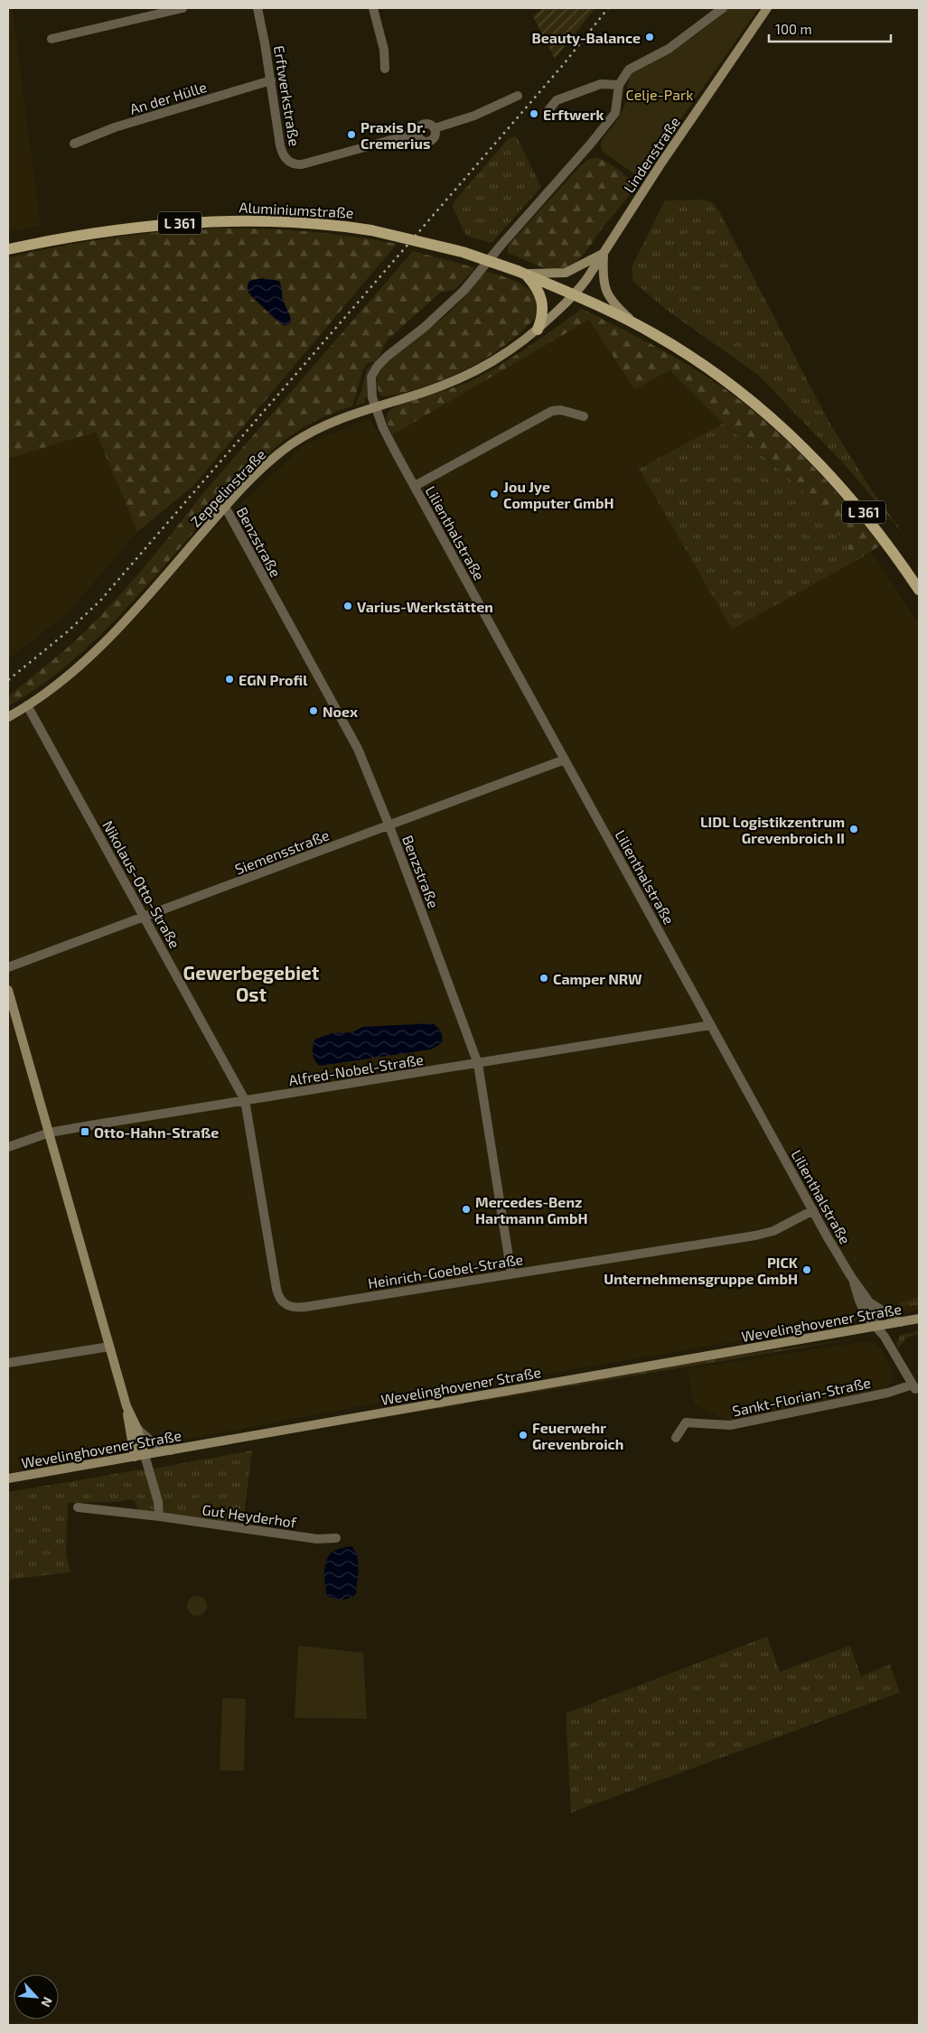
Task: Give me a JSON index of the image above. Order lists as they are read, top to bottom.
{
  "streets": {
    "main road": ["Aluminiumstraße", "L 361"],
    "street": [
      "Erftwerkstraße",
      "An der Hülle",
      "Lindenstraße",
      "Zeppelinstraße",
      "Lilienthalstraße",
      "Benzstraße",
      "Siemensstraße",
      "Nikolaus-Otto-Straße",
      "Alfred-Nobel-Straße",
      "Heinrich-Goebel-Straße",
      "Wevelinghovener Straße",
      "Sankt-Florian-Straße",
      "Gut Heyderhof"
    ]
  },
  "crossings": [
    ["Erftwerkstraße", "An der Hülle"],
    ["Lindenstraße", "Aluminiumstraße"],
    ["Lindenstraße", "L 361"],
    ["Lindenstraße", "Zeppelinstraße"],
    ["Aluminiumstraße", "L 361"],
    ["Aluminiumstraße", "Zeppelinstraße"],
    ["L 361", "Zeppelinstraße"],
    ["Zeppelinstraße", "Lilienthalstraße"],
    ["Zeppelinstraße", "Benzstraße"],
    ["Zeppelinstraße", "Nikolaus-Otto-Straße"],
    ["Lilienthalstraße", "Siemensstraße"],
    ["Lilienthalstraße", "Alfred-Nobel-Straße"],
    ["Lilienthalstraße", "Heinrich-Goebel-Straße"],
    ["Lilienthalstraße", "Wevelinghovener Straße"],
    ["Lilienthalstraße", "Sankt-Florian-Straße"],
    ["Benzstraße", "Siemensstraße"],
    ["Benzstraße", "Alfred-Nobel-Straße"],
    ["Benzstraße", "Heinrich-Goebel-Straße"],
    ["Siemensstraße", "Nikolaus-Otto-Straße"],
    ["Nikolaus-Otto-Straße", "Alfred-Nobel-Straße"],
    ["Nikolaus-Otto-Straße", "Heinrich-Goebel-Straße"],
    ["Alfred-Nobel-Straße", "Heinrich-Goebel-Straße"]
  ],
  "districts": ["Gewerbegebiet Ost"],
  "parks": ["Celje-Park"],
  "places": {
    "other": [
      "Beauty-Balance",
      "Erftwerk",
      "Praxis Dr. Cremerius",
      "Jou Jye Computer GmbH",
      "Varius-Werkstätten",
      "EGN Profil",
      "Noex",
      "LIDL Logistikzentrum Grevenbroich II",
      "Camper NRW",
      "Mercedes-Benz Hartmann GmbH",
      "PICK Unternehmensgruppe GmbH",
      "Feuerwehr Grevenbroich"
    ],
    "transit": ["Otto-Hahn-Straße"]
  },
  "scale_bar": "100 m",
  "north": "bottom right"
}
